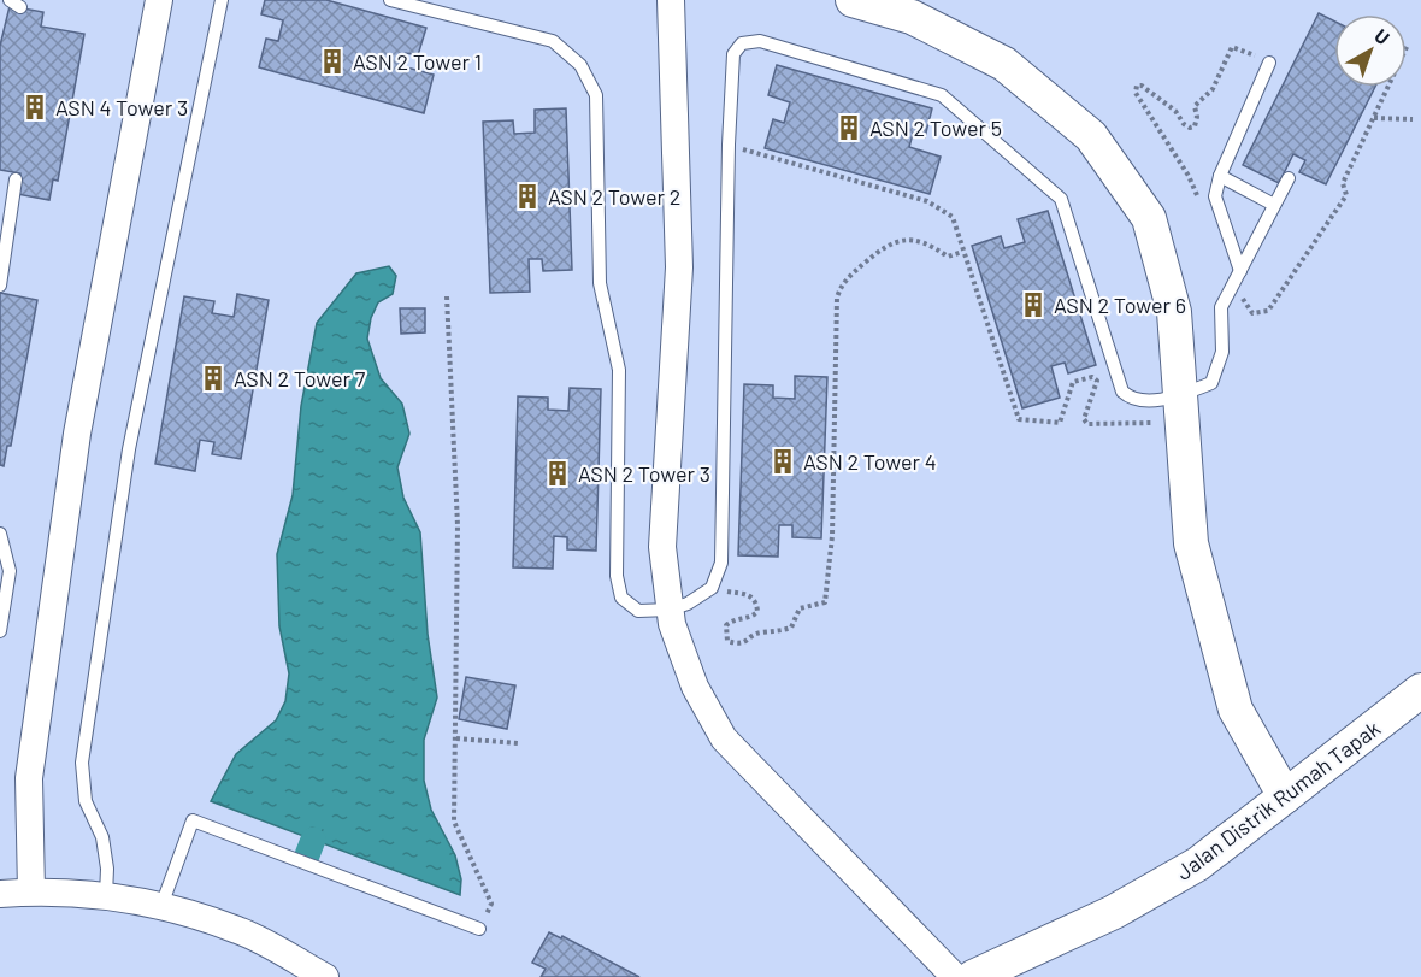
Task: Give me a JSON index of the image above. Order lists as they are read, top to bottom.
{
  "streets": {
    "street": ["Jalan Distrik Rumah Tapak"]
  },
  "places": {
    "building": [
      "ASN 2 Tower 1",
      "ASN 4 Tower 3",
      "ASN 2 Tower 5",
      "ASN 2 Tower 2",
      "ASN 2 Tower 6",
      "ASN 2 Tower 7",
      "ASN 2 Tower 4",
      "ASN 2 Tower 3"
    ]
  },
  "north": "top right"
}
